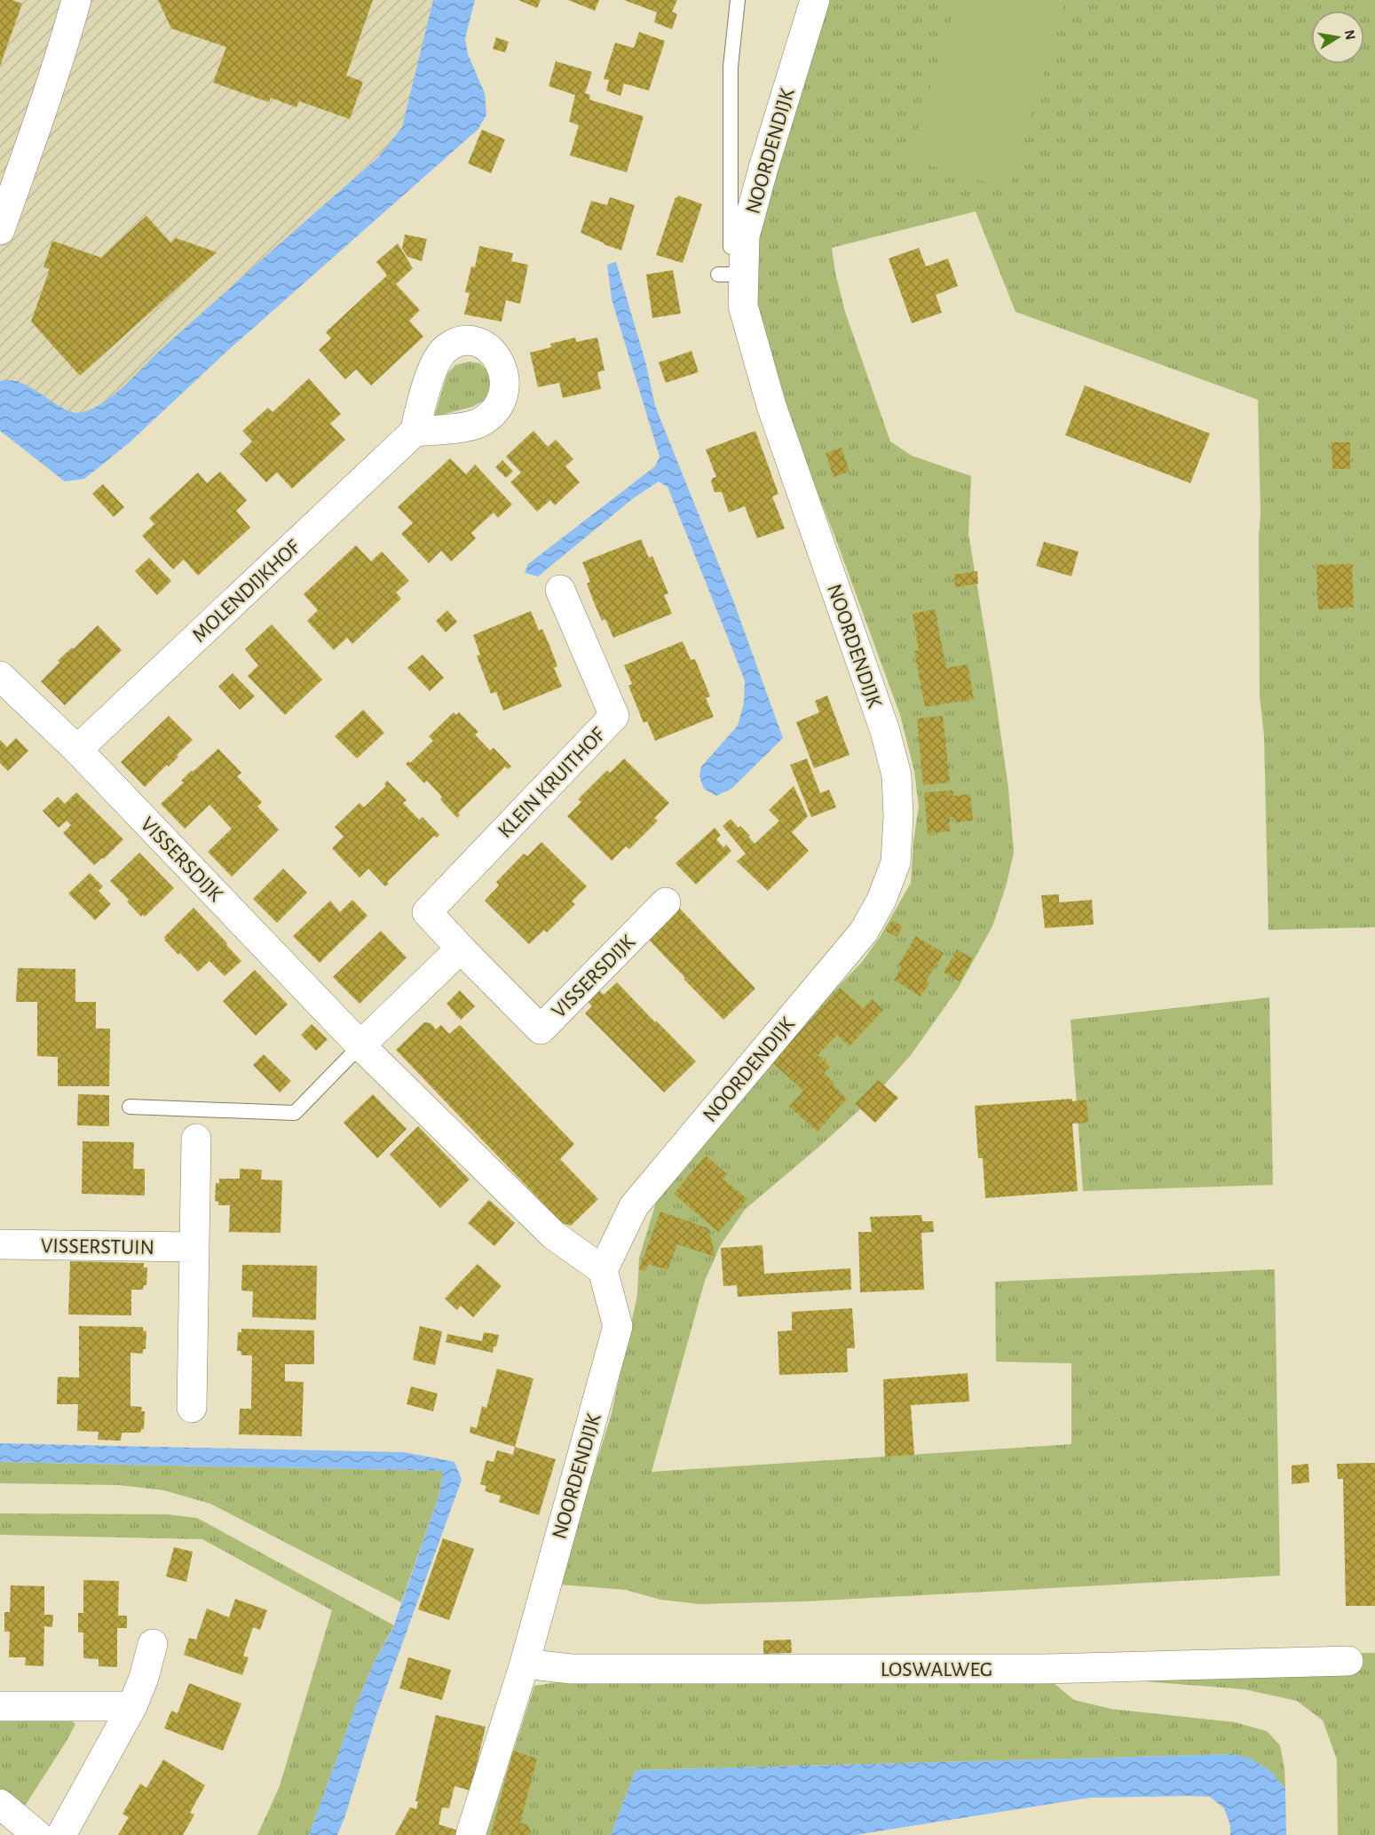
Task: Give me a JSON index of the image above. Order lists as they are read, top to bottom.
{
  "streets": {
    "street": [
      "NOORDENDIJK",
      "MOLENDIJKHOF",
      "KLEIN KRUITHOF",
      "VISSERSDIJK",
      "VISSERSTUIN",
      "LOSWALWEG"
    ]
  },
  "crossings": [
    ["NOORDENDIJK", "VISSERSDIJK"],
    ["NOORDENDIJK", "LOSWALWEG"],
    ["MOLENDIJKHOF", "VISSERSDIJK"],
    ["KLEIN KRUITHOF", "VISSERSDIJK"]
  ],
  "north": "right"
}
